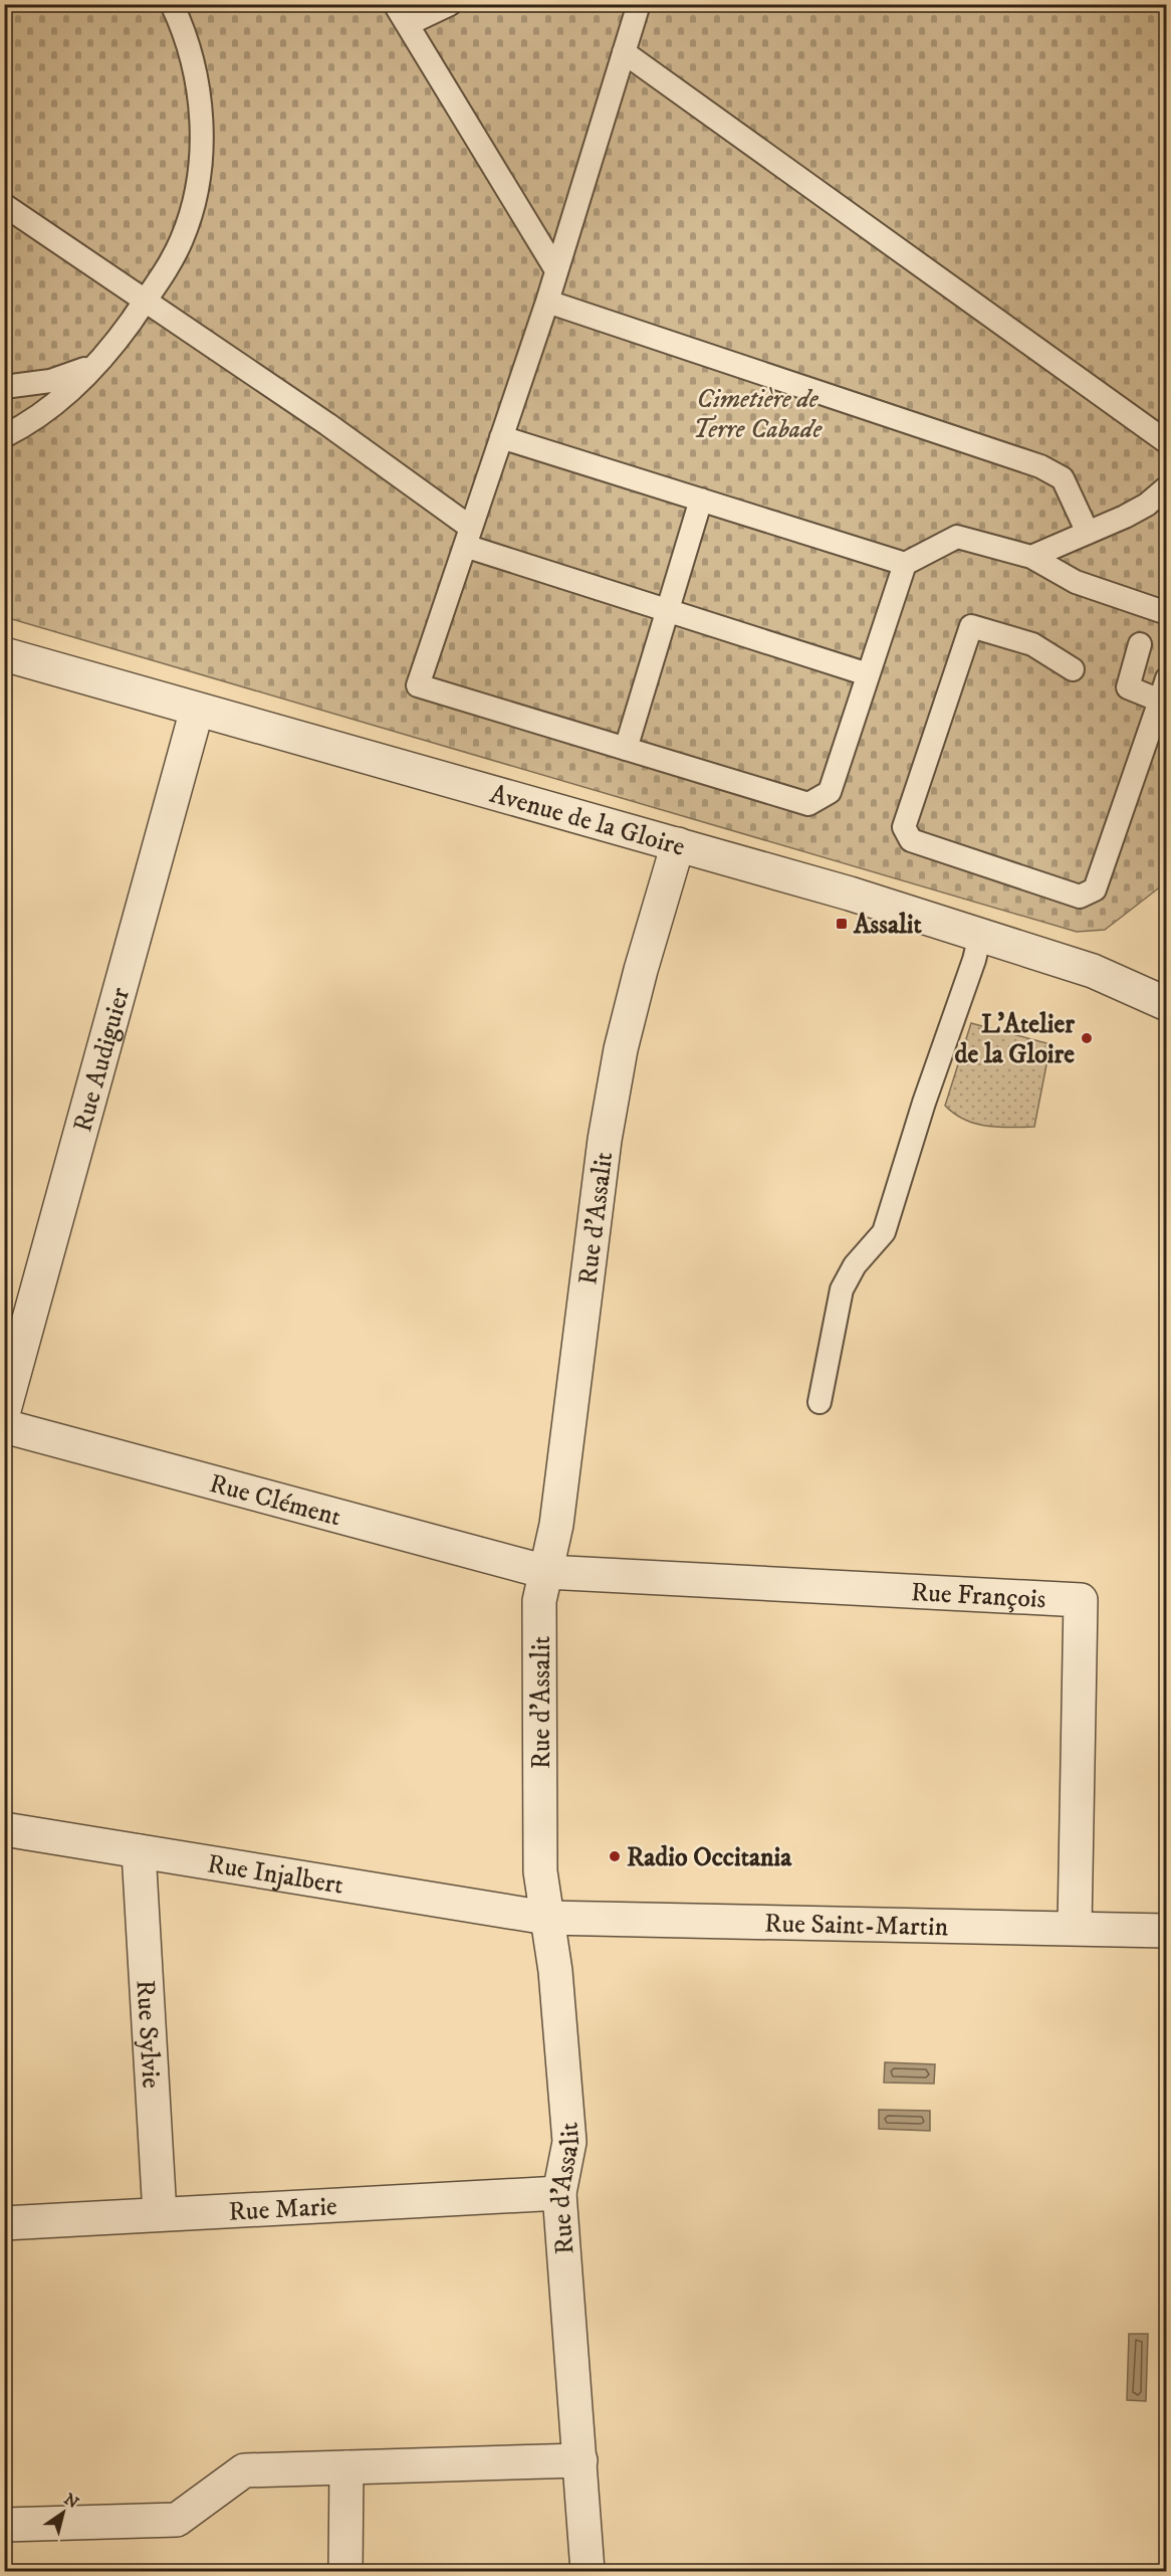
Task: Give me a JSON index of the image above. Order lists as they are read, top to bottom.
{
  "streets": {
    "street": [
      "Avenue de la Gloire",
      "Rue Audiguier",
      "Rue d'Assalit",
      "Rue Clément",
      "Rue François",
      "Rue Injalbert",
      "Rue Saint-Martin",
      "Rue Sylvie",
      "Rue Marie"
    ]
  },
  "crossings": [
    ["Avenue de la Gloire", "Rue Audiguier"],
    ["Avenue de la Gloire", "Rue d'Assalit"],
    ["Rue d'Assalit", "Rue Clément"],
    ["Rue d'Assalit", "Rue François"],
    ["Rue d'Assalit", "Rue Injalbert"],
    ["Rue d'Assalit", "Rue Saint-Martin"],
    ["Rue d'Assalit", "Rue Marie"],
    ["Rue Clément", "Rue François"],
    ["Rue François", "Rue Saint-Martin"],
    ["Rue Injalbert", "Rue Saint-Martin"],
    ["Rue Injalbert", "Rue Sylvie"],
    ["Rue Sylvie", "Rue Marie"]
  ],
  "parks": ["Cimetière de Terre Cabade"],
  "places": {
    "transit": ["Assalit"],
    "other": ["L'Atelier de la Gloire", "Radio Occitania"]
  },
  "north": "top right"
}
